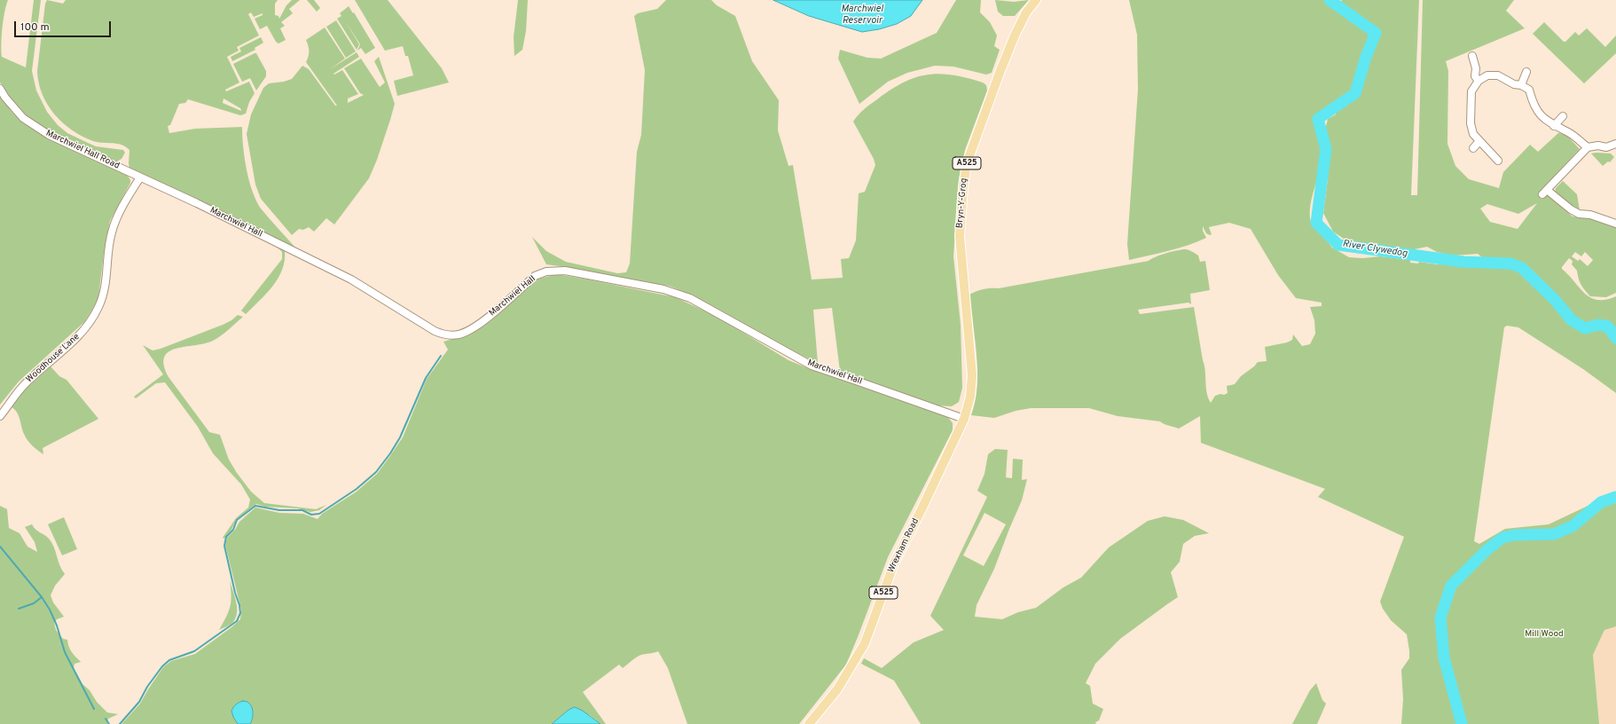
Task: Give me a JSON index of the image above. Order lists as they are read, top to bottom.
{
  "streets": {
    "main road": ["A525", "Bryn-Y-Grog", "Wrexham Road"],
    "street": ["Marchwiel Hall Road", "Marchwiel Hall", "Woodhouse Lane"]
  },
  "crossings": [
    ["Marchwiel Hall Road", "Marchwiel Hall"],
    ["Marchwiel Hall Road", "Woodhouse Lane"],
    ["Bryn-Y-Grog", "Marchwiel Hall"],
    ["Bryn-Y-Grog", "Wrexham Road"],
    ["Marchwiel Hall", "Woodhouse Lane"],
    ["Marchwiel Hall", "Wrexham Road"]
  ],
  "water": ["Marchwiel Reservoir", "River Clywedog"],
  "parks": ["Mill Wood"],
  "scale_bar": "100 m"
}
